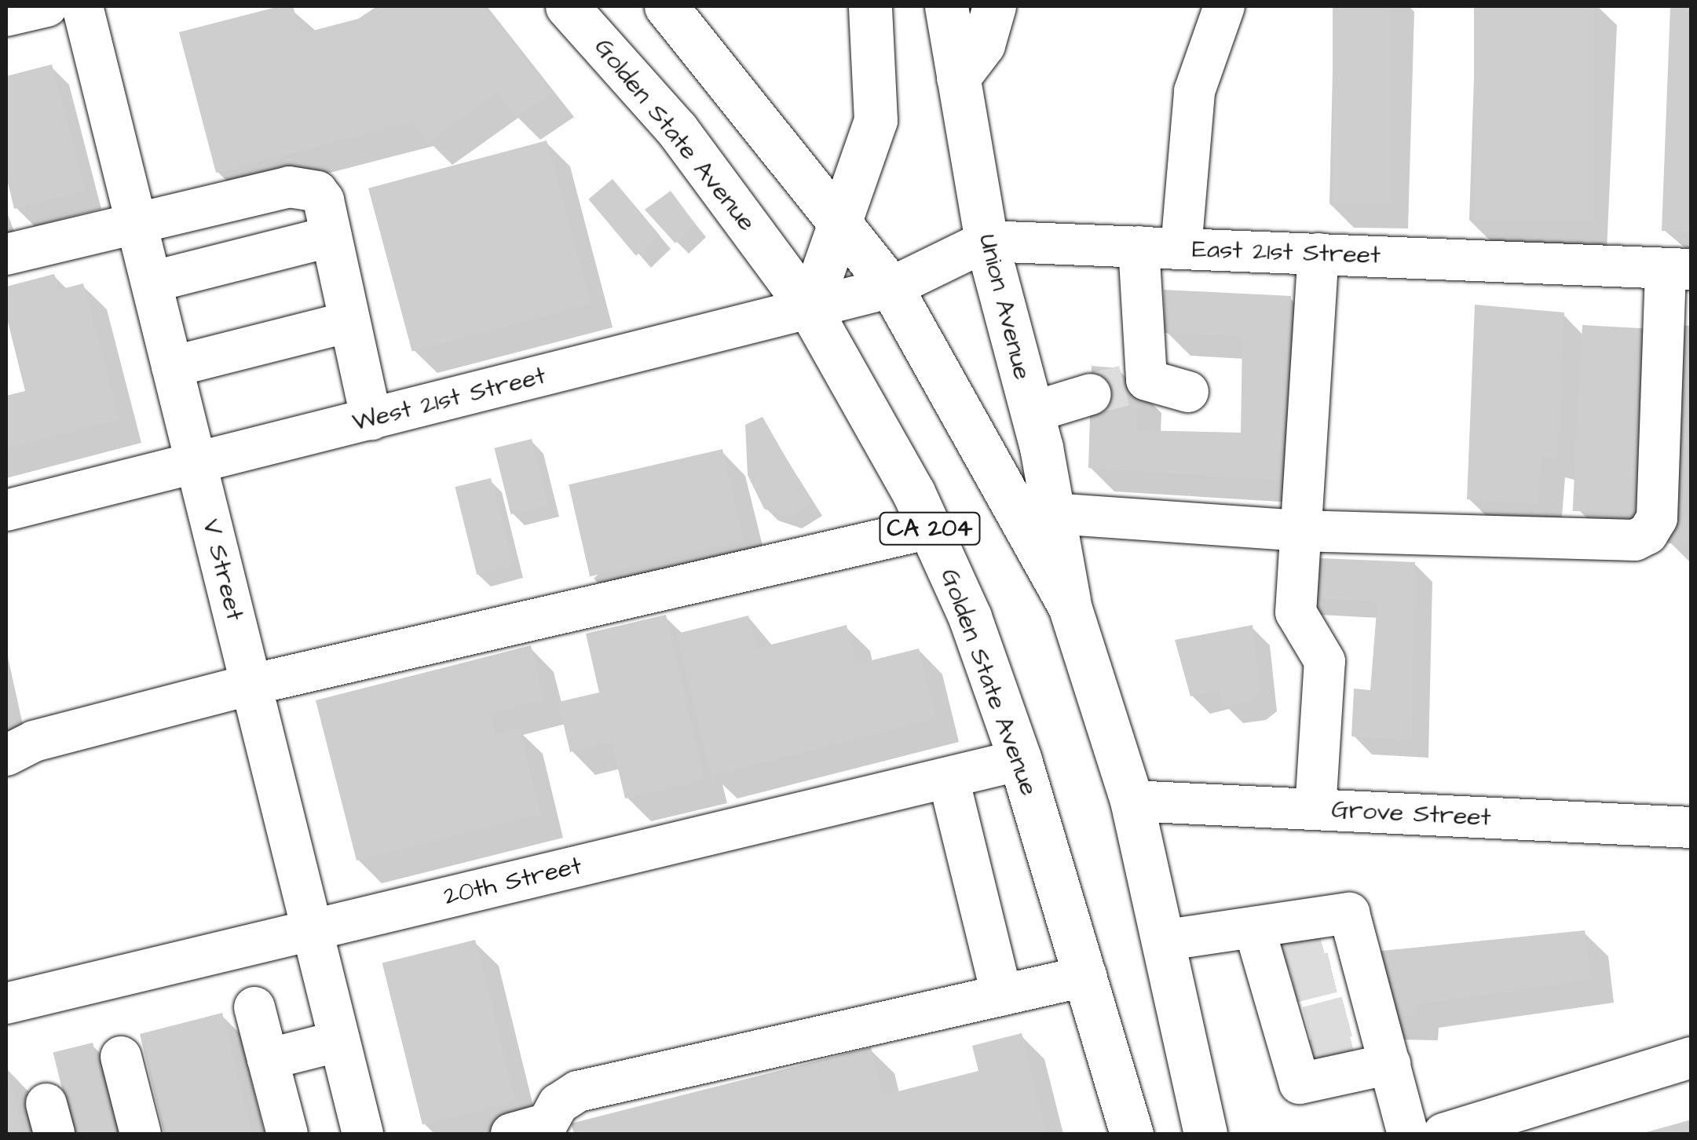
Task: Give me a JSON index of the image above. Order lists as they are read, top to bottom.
{
  "streets": {
    "main road": ["Golden State Avenue", "Union Avenue", "CA 204"],
    "street": [
      "East 21st Street",
      "West 21st Street",
      "V Street",
      "Grove Street",
      "20th Street"
    ]
  },
  "crossings": [
    ["Golden State Avenue", "West 21st Street"],
    ["Golden State Avenue", "20th Street"],
    ["East 21st Street", "Union Avenue"],
    ["East 21st Street", "West 21st Street"],
    ["East 21st Street", "CA 204"],
    ["Union Avenue", "CA 204"],
    ["West 21st Street", "CA 204"],
    ["West 21st Street", "V Street"],
    ["CA 204", "Grove Street"],
    ["V Street", "20th Street"]
  ]
}
